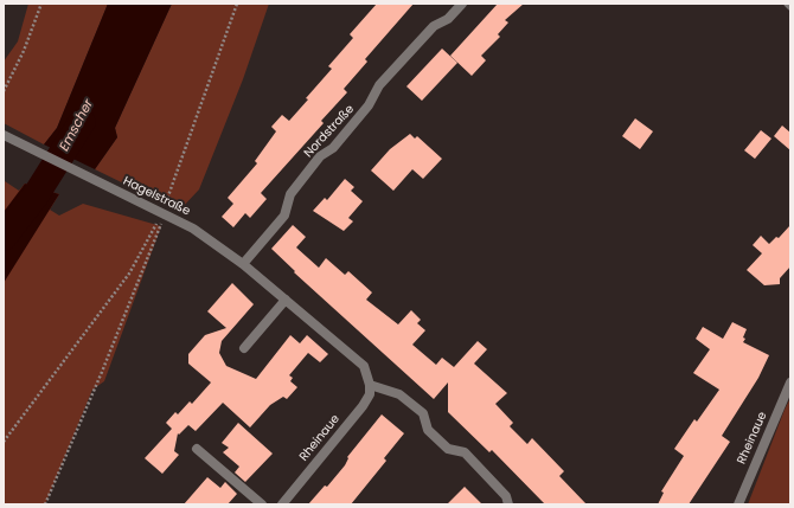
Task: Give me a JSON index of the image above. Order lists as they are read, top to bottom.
{
  "streets": {
    "street": ["Nordstraße", "Hagelstraße", "Rheinaue"]
  },
  "crossings": [
    ["Nordstraße", "Hagelstraße"],
    ["Hagelstraße", "Rheinaue"]
  ],
  "water": ["Emscher"]
}
